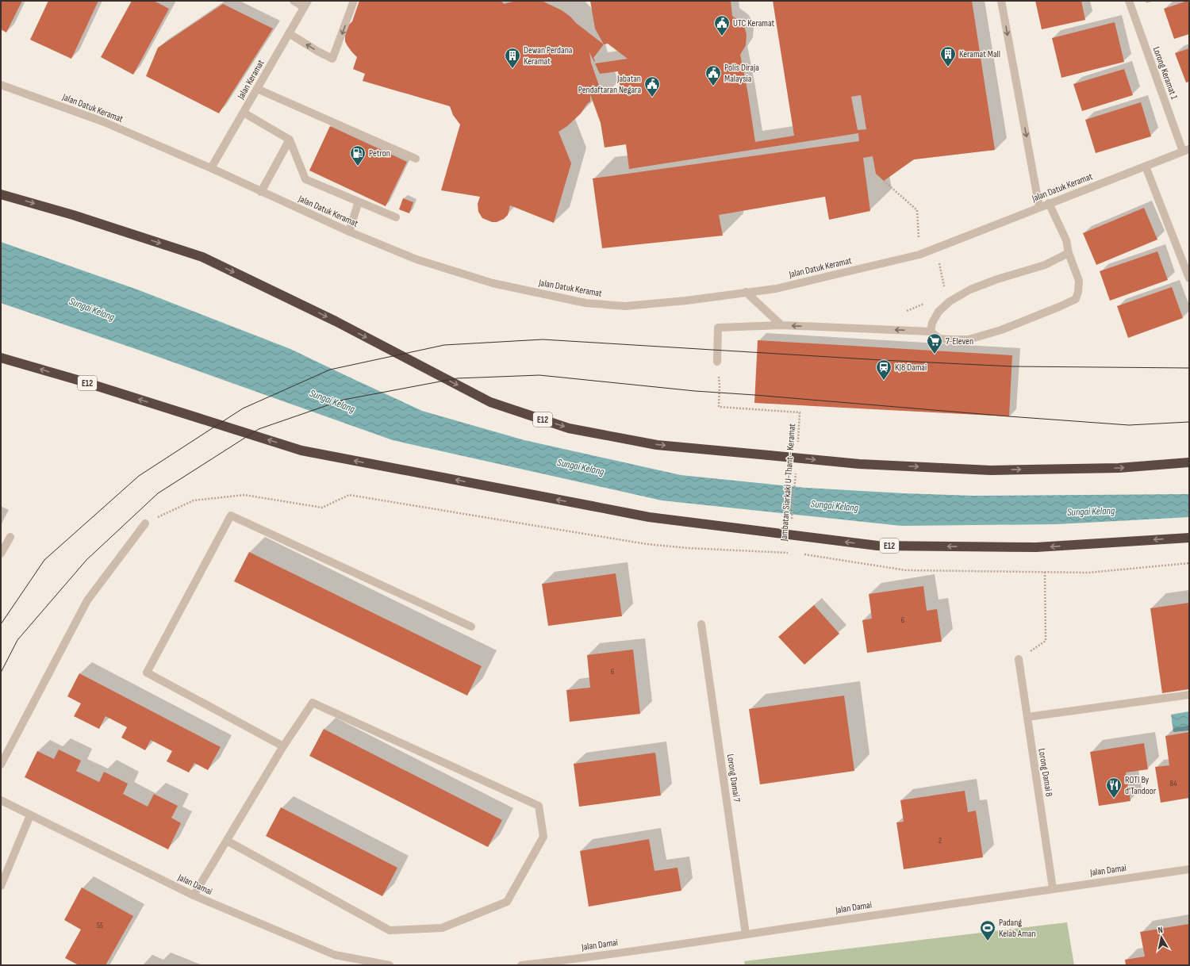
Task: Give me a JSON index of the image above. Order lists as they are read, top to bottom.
{
  "streets": {
    "highway": ["E12"],
    "street": [
      "Lorong Keramat 1",
      "Jalan Keramat",
      "Jalan Datuk Keramat",
      "Lorong Damai 8",
      "Lorong Damai 7",
      "Jalan Damai"
    ],
    "path": ["Jambatan Siarkaki U-Thant - Keramat"]
  },
  "crossings": [
    ["Lorong Keramat 1", "Jalan Datuk Keramat"],
    ["Jalan Keramat", "Jalan Datuk Keramat"],
    ["Lorong Damai 8", "Jalan Damai"],
    ["Lorong Damai 7", "Jalan Damai"]
  ],
  "water": ["Sungai Kelang"],
  "places": {
    "public building": ["UTC Keramat", "Polis Diraja Malaysia", "Jabatan Pendaftaran Negara"],
    "building": ["Keramat Mall", "Dewan Perdana Keramat"],
    "fuel station": ["Petron"],
    "supermarket": ["7-Eleven"],
    "station": ["KJ8 Damai"],
    "restaurant": ["ROTI By d'Tandoor"],
    "sports": ["Padang Kelab Aman"]
  },
  "house_numbers": [
    "6",
    "6",
    "84",
    "2",
    "55"
  ],
  "north": "top"
}
